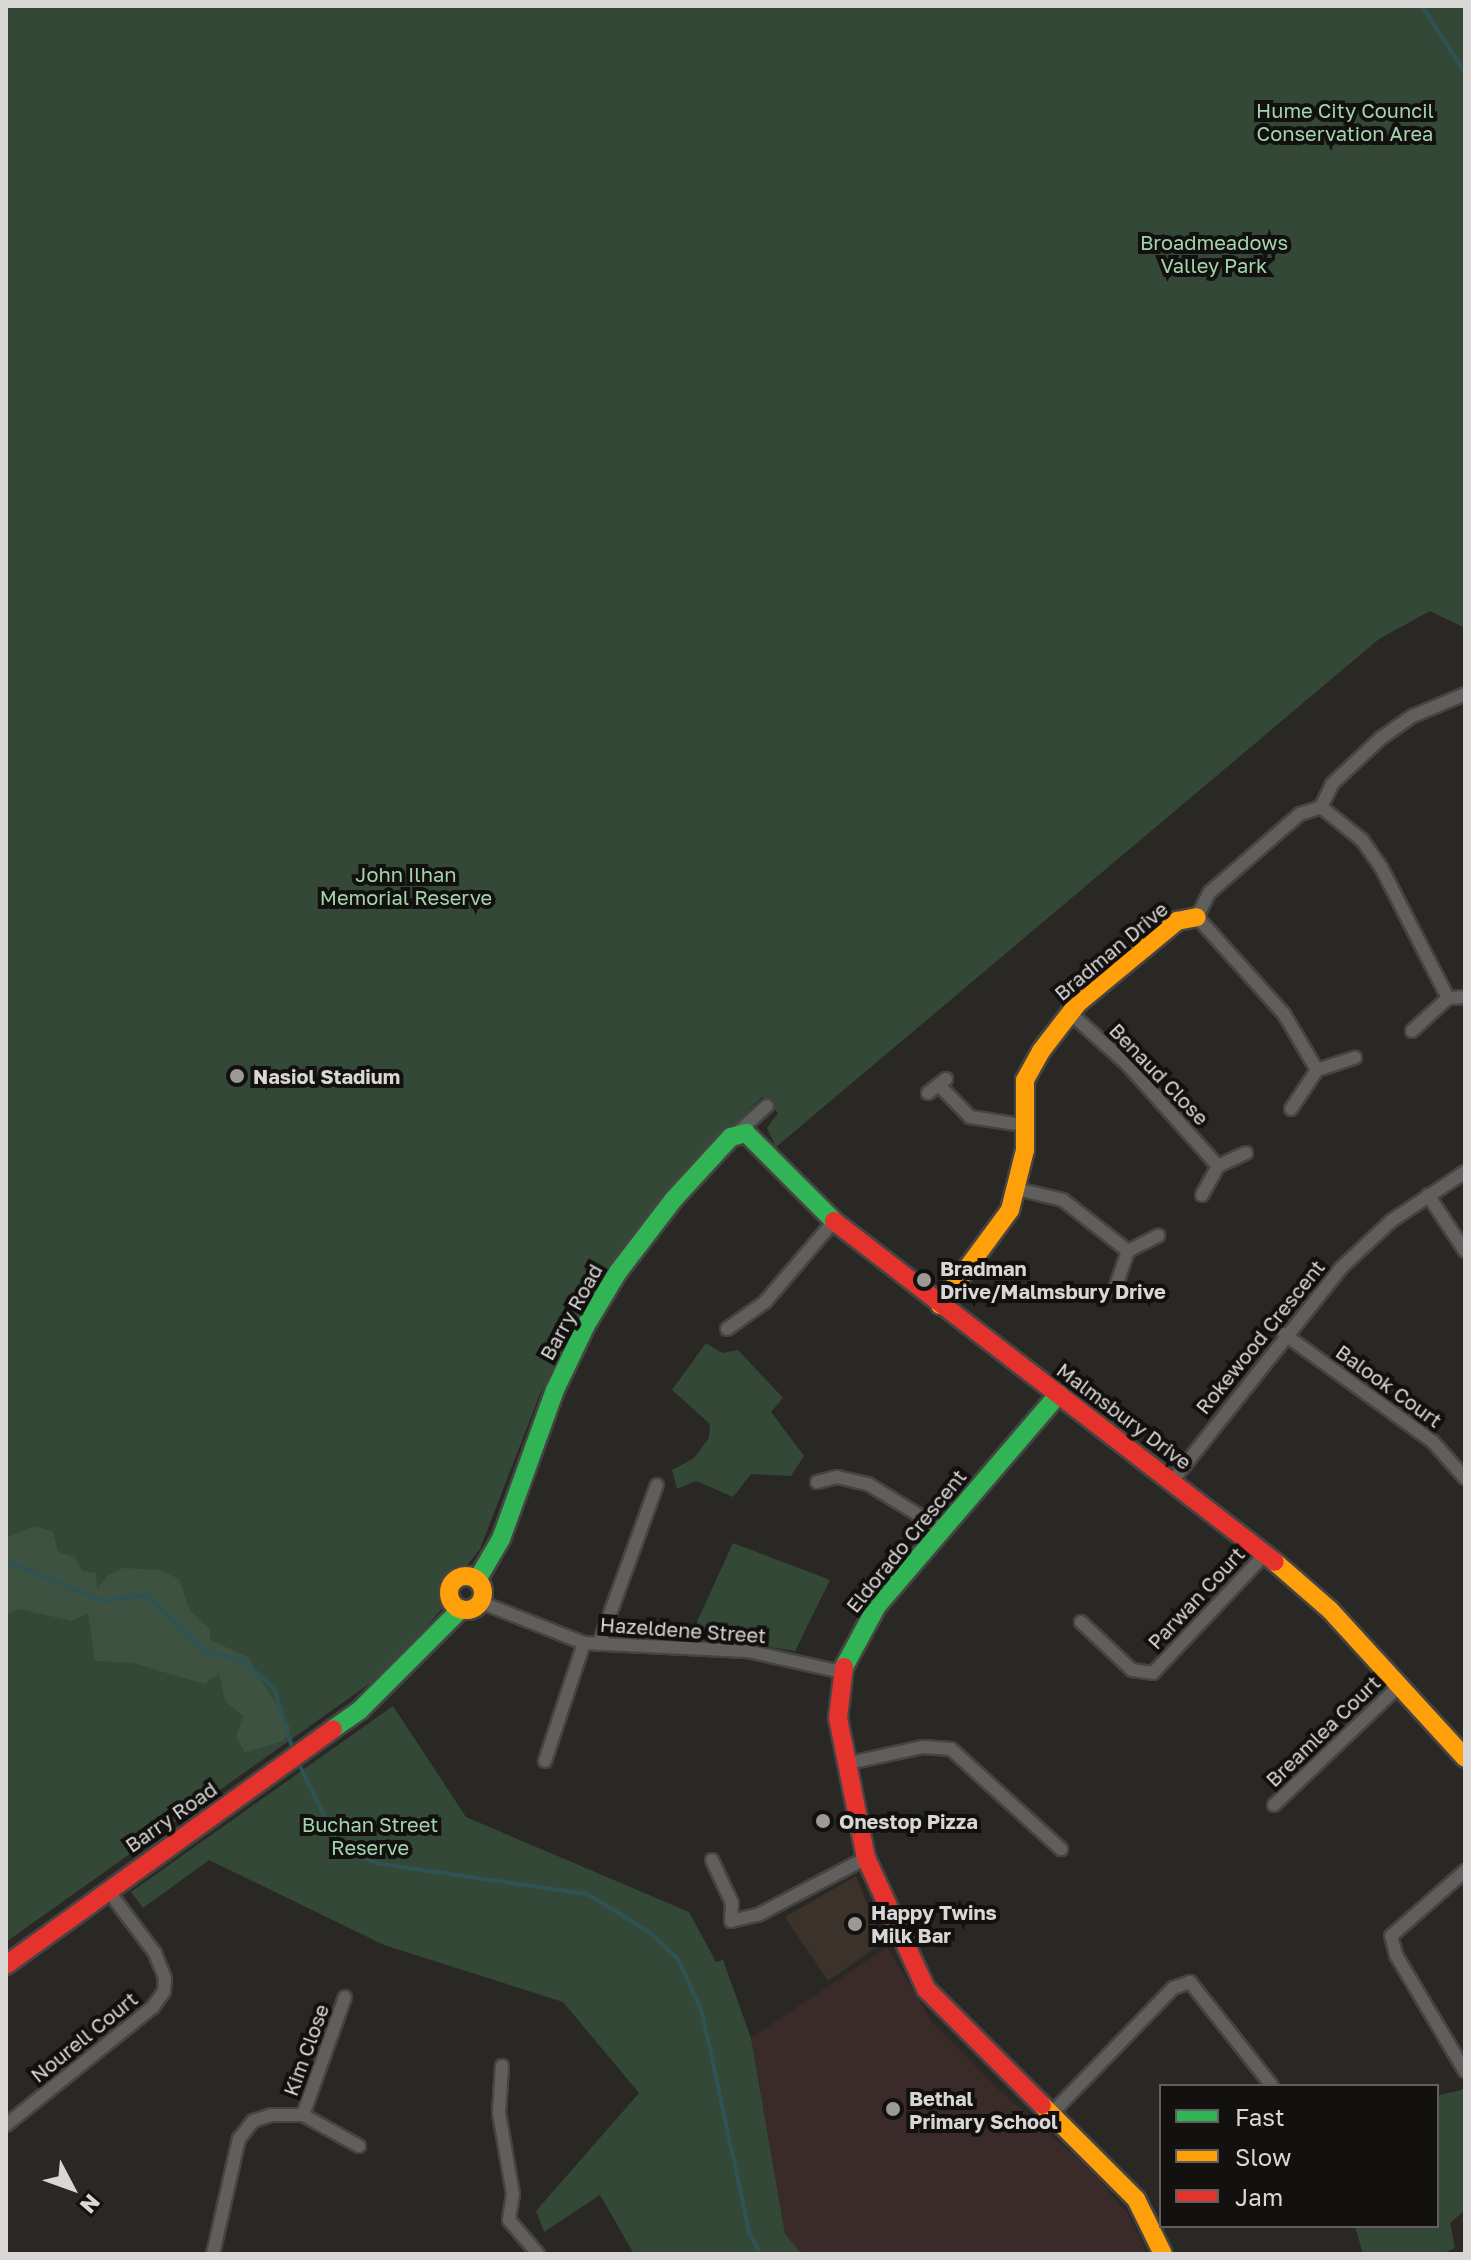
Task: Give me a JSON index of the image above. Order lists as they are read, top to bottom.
{
  "streets": {
    "street": [
      "Bradman Drive",
      "Benaud Close",
      "Barry Road",
      "Rokewood Crescent",
      "Balook Court",
      "Malmsbury Drive",
      "Eldorado Crescent",
      "Parwan Court",
      "Hazeldene Street",
      "Breamlea Court",
      "Nourell Court",
      "Kim Close"
    ]
  },
  "crossings": [
    ["Bradman Drive", "Benaud Close"],
    ["Bradman Drive", "Malmsbury Drive"],
    ["Barry Road", "Malmsbury Drive"],
    ["Barry Road", "Hazeldene Street"],
    ["Barry Road", "Nourell Court"],
    ["Rokewood Crescent", "Balook Court"],
    ["Rokewood Crescent", "Malmsbury Drive"],
    ["Malmsbury Drive", "Eldorado Crescent"],
    ["Malmsbury Drive", "Parwan Court"],
    ["Malmsbury Drive", "Breamlea Court"],
    ["Eldorado Crescent", "Hazeldene Street"]
  ],
  "parks": [
    "Hume City Council Conservation Area",
    "Broadmeadows Valley Park",
    "John Ilhan Memorial Reserve",
    "Buchan Street Reserve"
  ],
  "places": [
    "Nasiol Stadium",
    "Bradman Drive/Malmsbury Drive",
    "Onestop Pizza",
    "Happy Twins Milk Bar",
    "Bethal Primary School"
  ],
  "legend": ["Fast", "Slow", "Jam"],
  "north": "bottom right"
}
